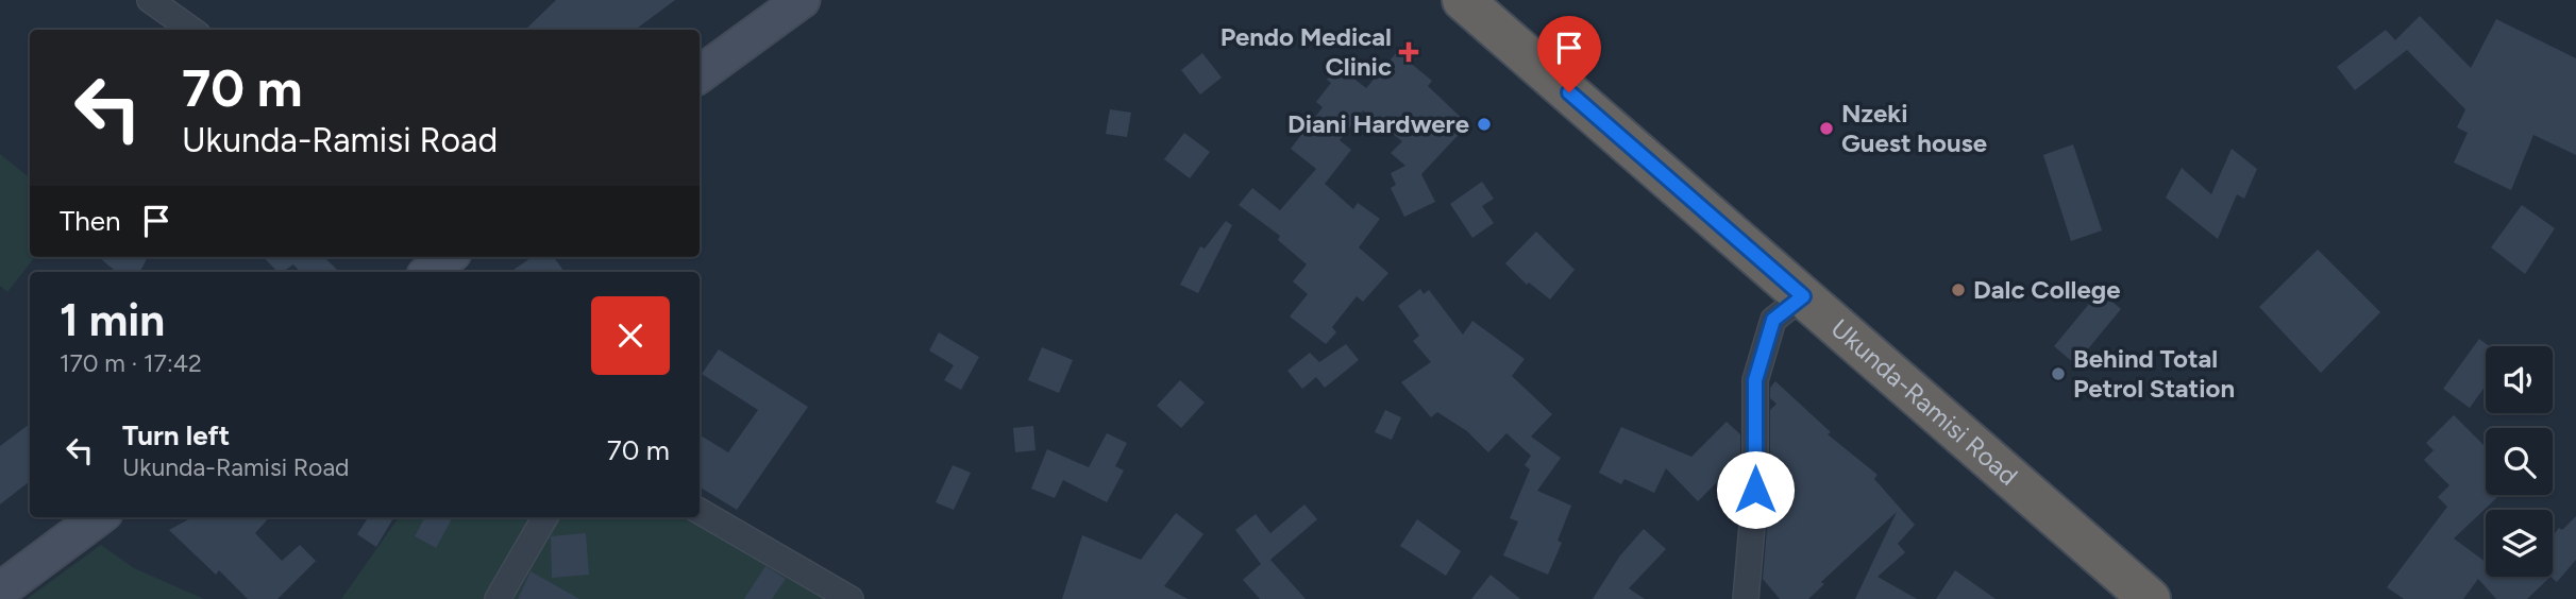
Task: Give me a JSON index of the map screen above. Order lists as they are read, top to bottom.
{
  "streets": {
    "highway": ["Ukunda-Ramisi Road"]
  },
  "places": {
    "health": ["Pendo Medical Clinic"],
    "other": [
      "Diani Hardwere",
      "Nzeki Guest house",
      "Dalc College",
      "Behind Total Petrol Station"
    ]
  },
  "page": {
    "turn": ["70 m", "Ukunda-Ramisi Road"],
    "then": "Then",
    "heading": ["1 min", "170 m · 17:42"],
    "list": [
      {
        "name": "Turn left",
        "note": "Ukunda-Ramisi Road",
        "value": "70 m"
      }
    ]
  }
}
